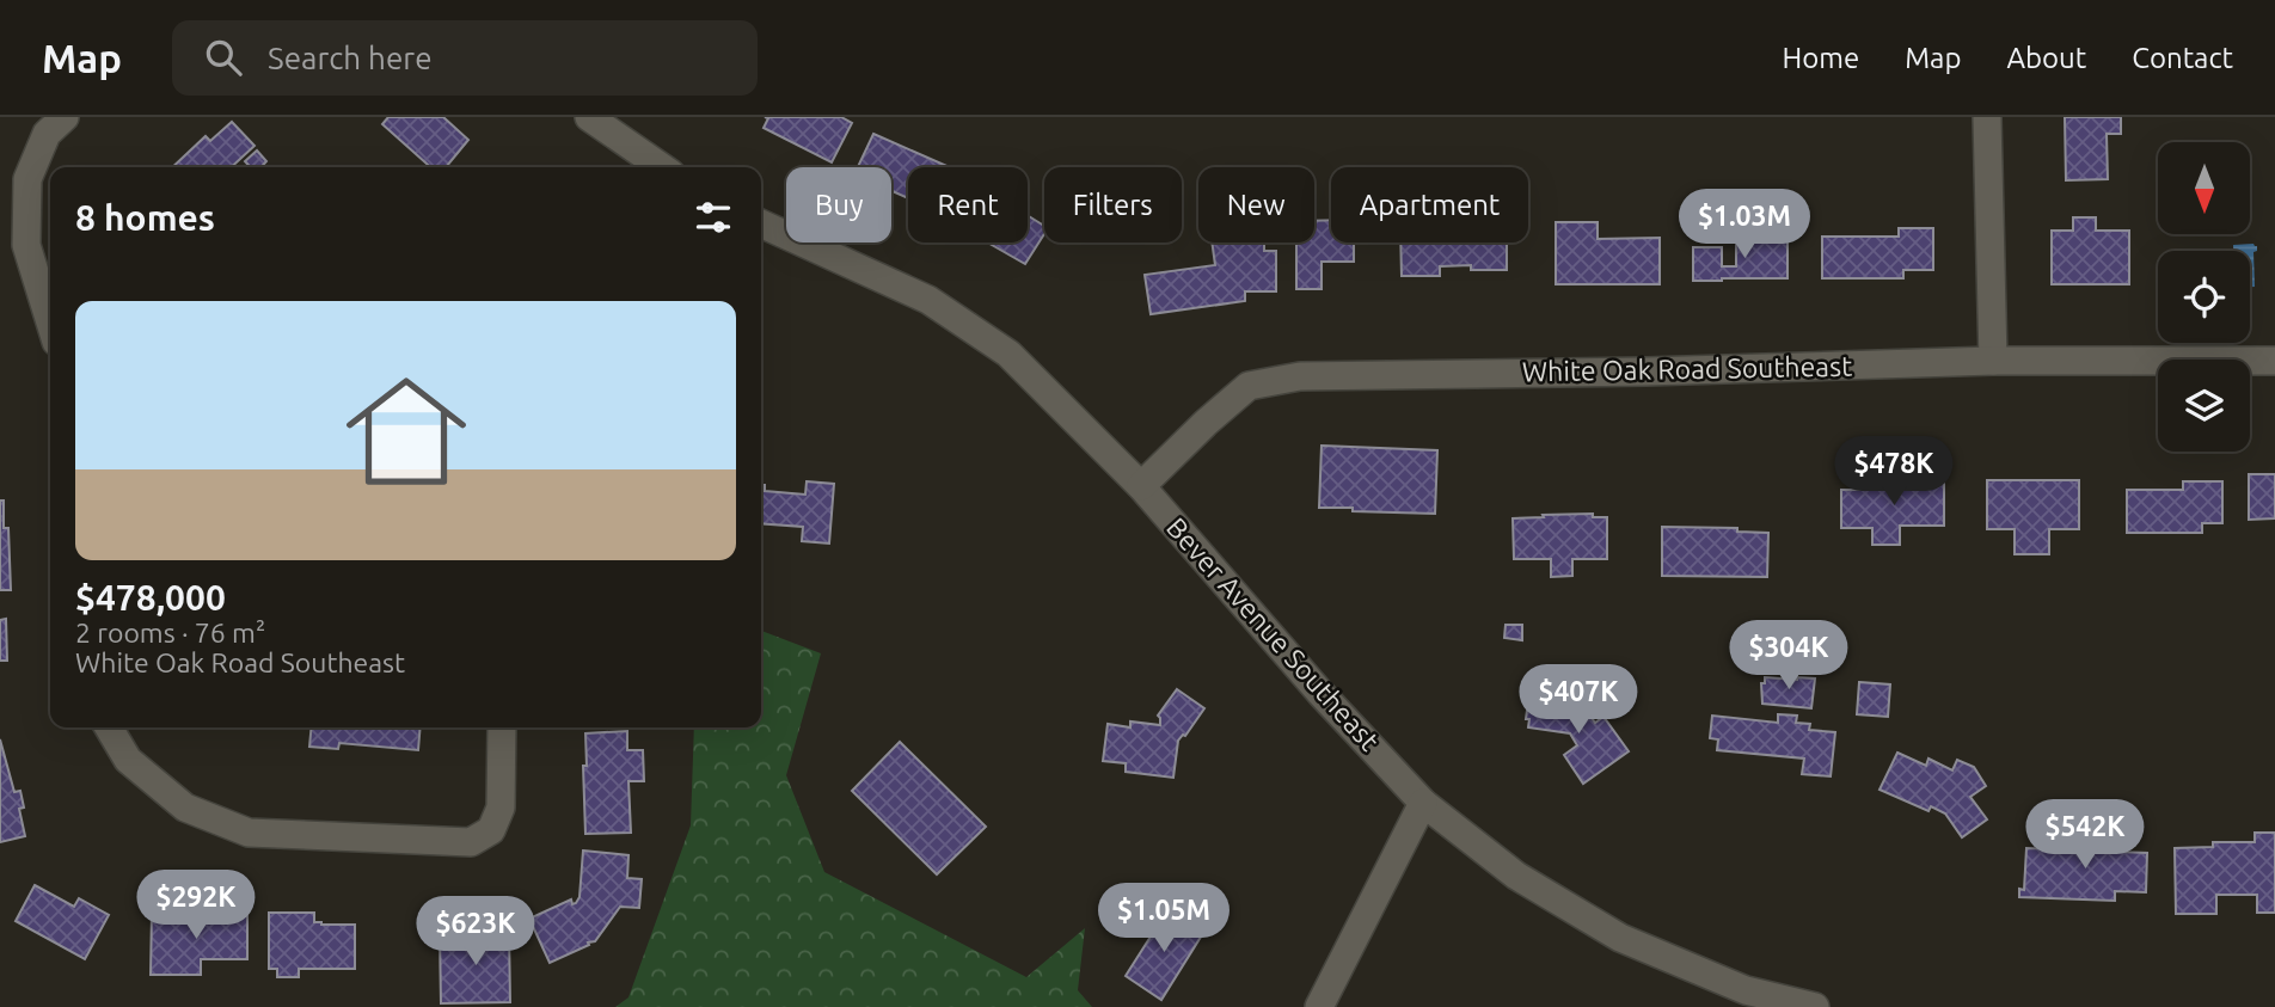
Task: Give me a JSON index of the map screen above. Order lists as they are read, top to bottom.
{
  "streets": {
    "street": ["White Oak Road Southeast", "Bever Avenue Southeast"]
  },
  "crossings": [
    ["White Oak Road Southeast", "Bever Avenue Southeast"]
  ],
  "north": "bottom",
  "page": {
    "header": "Map",
    "search": "Search here",
    "nav": [
      "Home",
      "Map",
      "About",
      "Contact"
    ],
    "chip": [
      "Buy",
      "Rent",
      "Filters",
      "New",
      "Apartment"
    ],
    "heading": "8 homes",
    "price": [
      "$1.03M",
      "$478K",
      "$304K",
      "$407K",
      "$542K",
      "$292K",
      "$1.05M",
      "$623K"
    ],
    "list": [
      {
        "name": "$478,000",
        "note": "2 rooms · 76 m² · White Oak Road Southeast"
      }
    ]
  }
}
